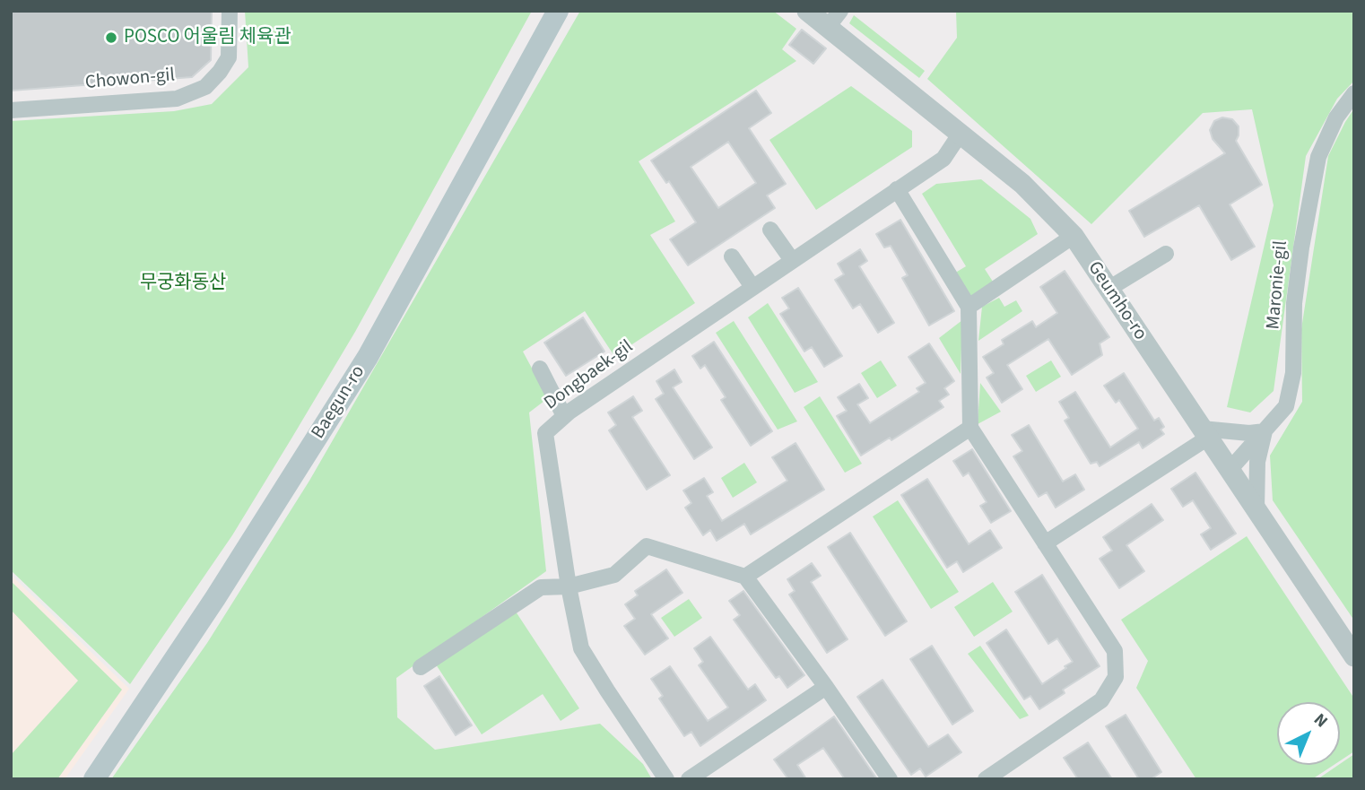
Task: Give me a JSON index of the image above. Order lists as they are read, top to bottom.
{
  "streets": {
    "main road": ["Baegun-ro"],
    "street": [
      "Chowon-gil",
      "Maronie-gil",
      "Geumho-ro",
      "Dongbaek-gil"
    ]
  },
  "crossings": [
    ["Maronie-gil", "Geumho-ro"],
    ["Geumho-ro", "Dongbaek-gil"]
  ],
  "parks": ["무궁화동산"],
  "places": ["POSCO 어울림 체육관"],
  "north": "top right"
}
